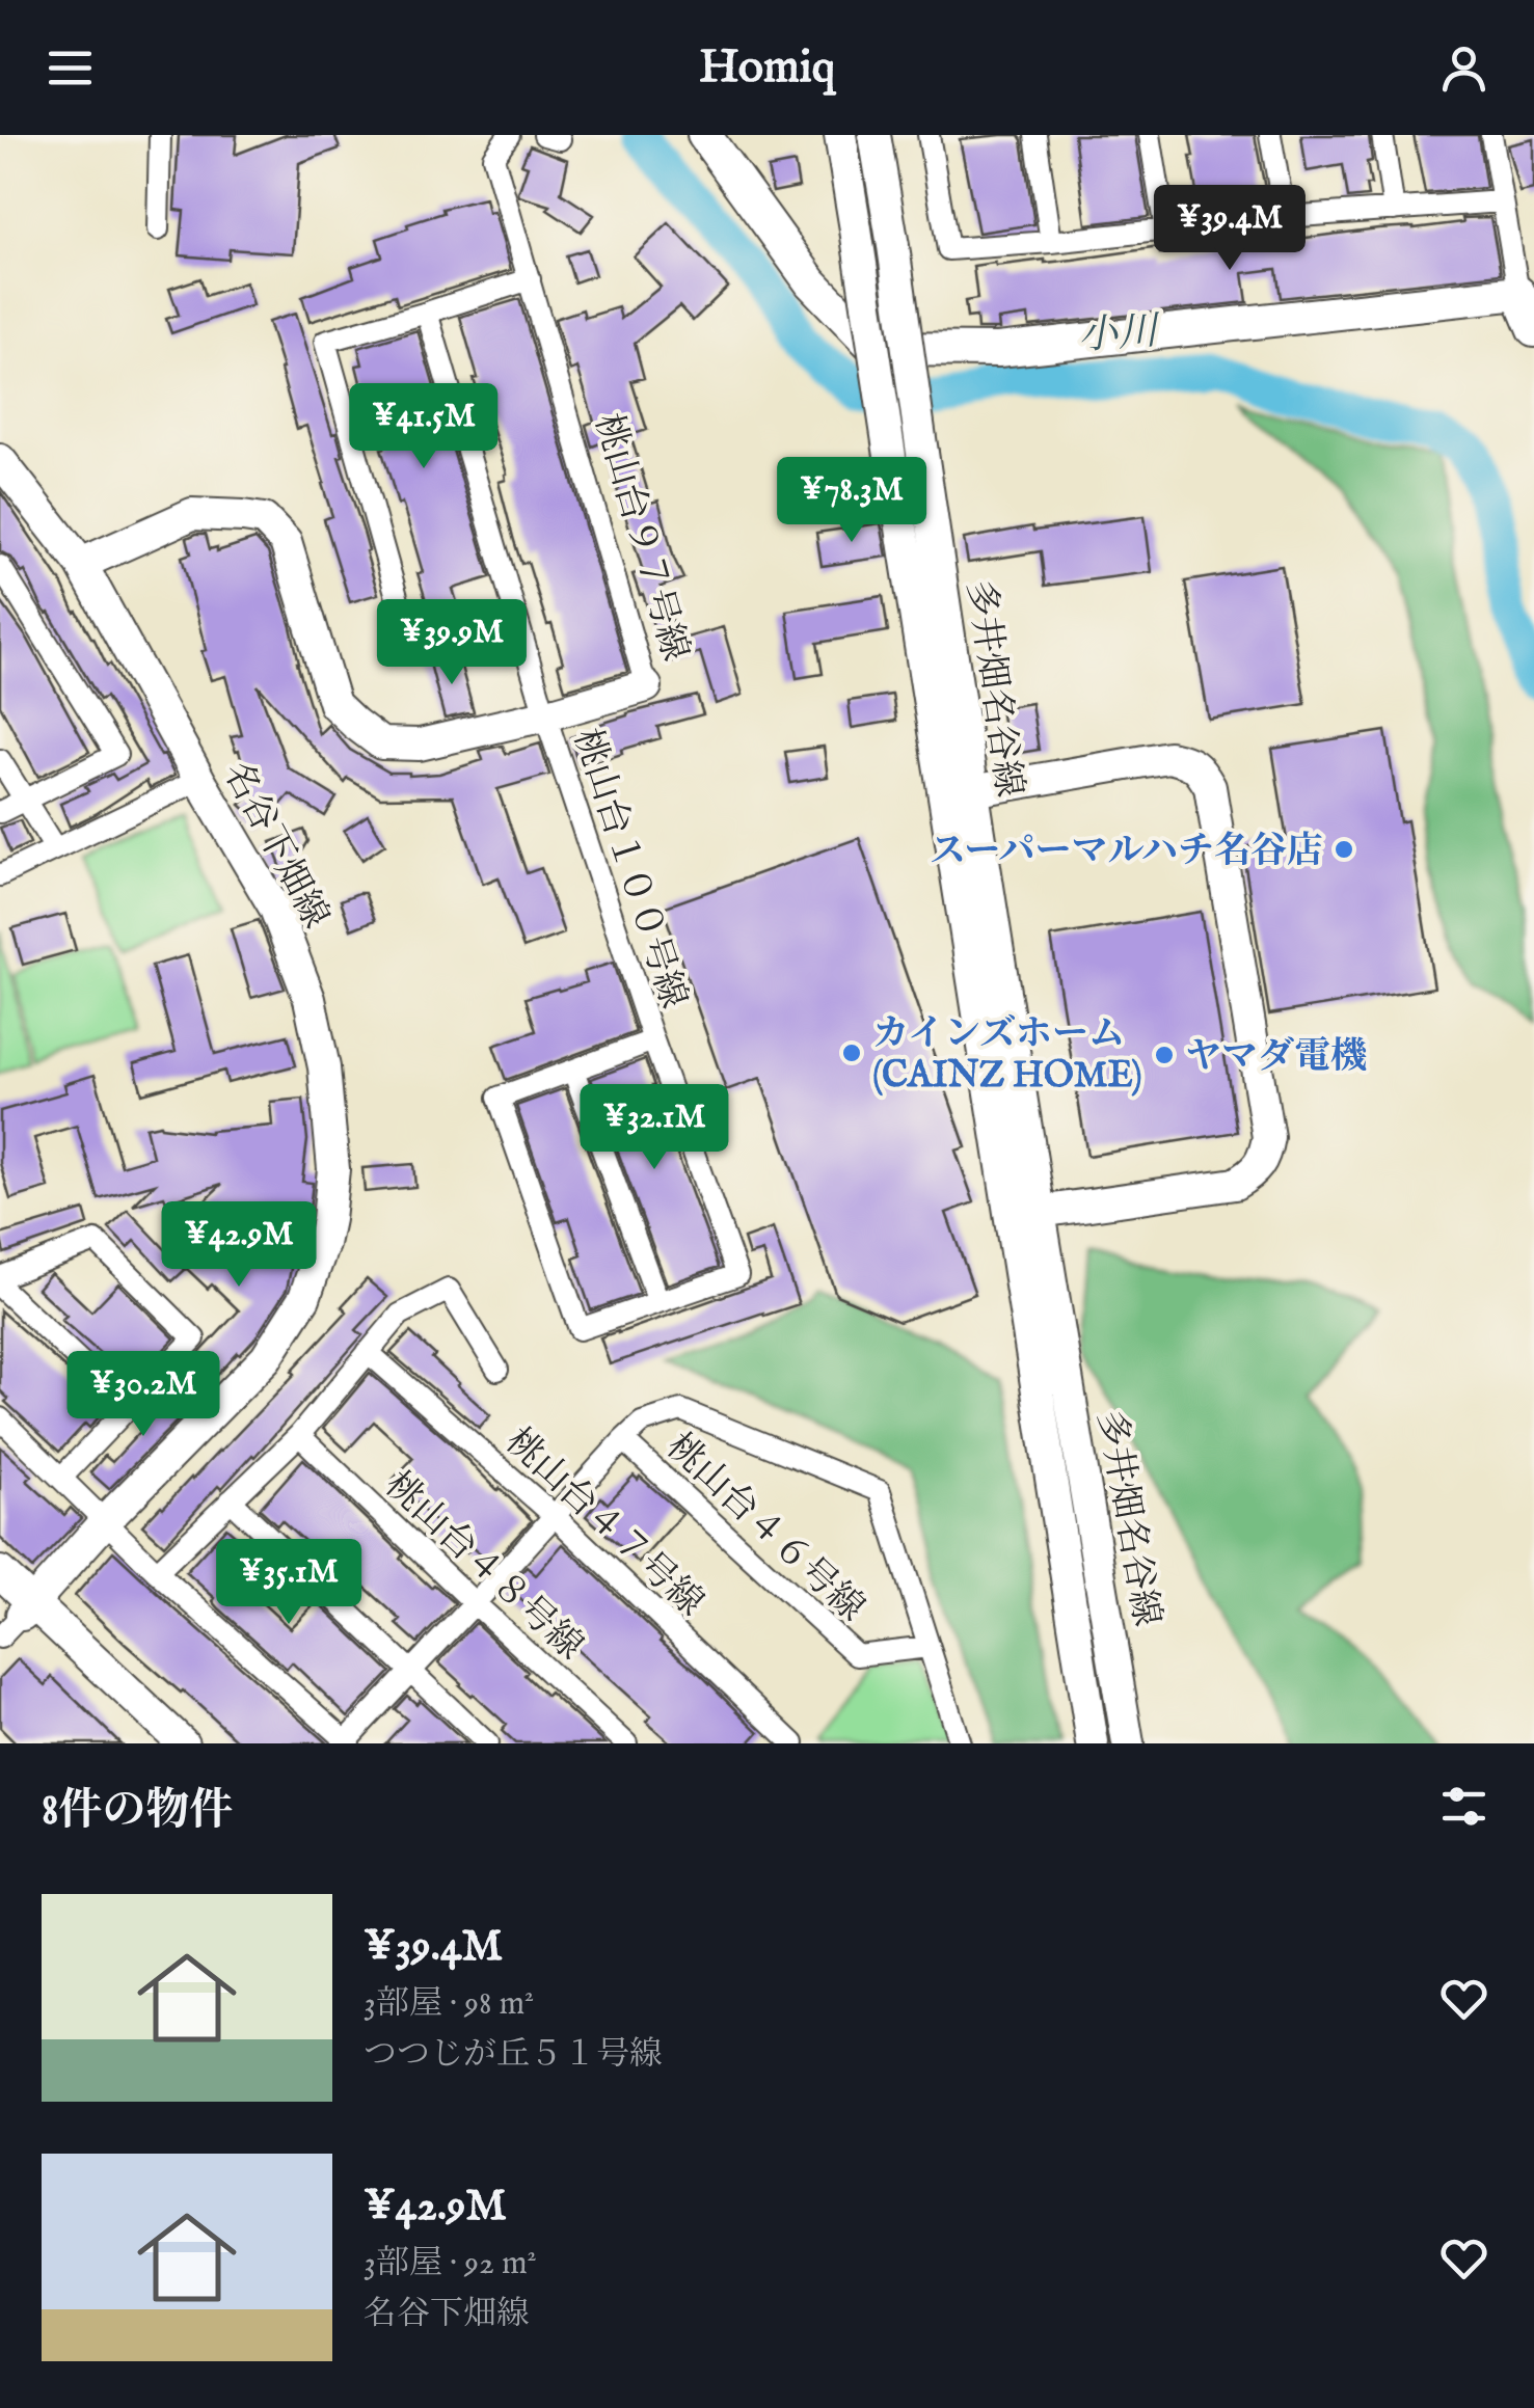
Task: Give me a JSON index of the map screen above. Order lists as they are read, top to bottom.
{
  "streets": {
    "street": [
      "桃山台９７号線",
      "多井畑名谷線",
      "名谷下畑線",
      "桃山台１００号線",
      "桃山台４７号線",
      "桃山台４６号線",
      "桃山台４８号線"
    ]
  },
  "crossings": [
    ["桃山台９７号線", "名谷下畑線"],
    ["桃山台９７号線", "桃山台１００号線"]
  ],
  "water": ["小川"],
  "places": ["スーパーマルハチ名谷店", "カインズホーム (CAINZ HOME)", "ヤマダ電機"],
  "page": {
    "header": "Homiq",
    "price": [
      "¥39.4M",
      "¥41.5M",
      "¥78.3M",
      "¥39.9M",
      "¥32.1M",
      "¥42.9M",
      "¥30.2M",
      "¥35.1M"
    ],
    "heading": "8件の物件",
    "list": [
      {
        "name": "¥39.4M",
        "note": "3部屋 · 98 m² · つつじが丘５１号線"
      },
      {
        "name": "¥42.9M",
        "note": "3部屋 · 92 m² · 名谷下畑線"
      }
    ]
  }
}
